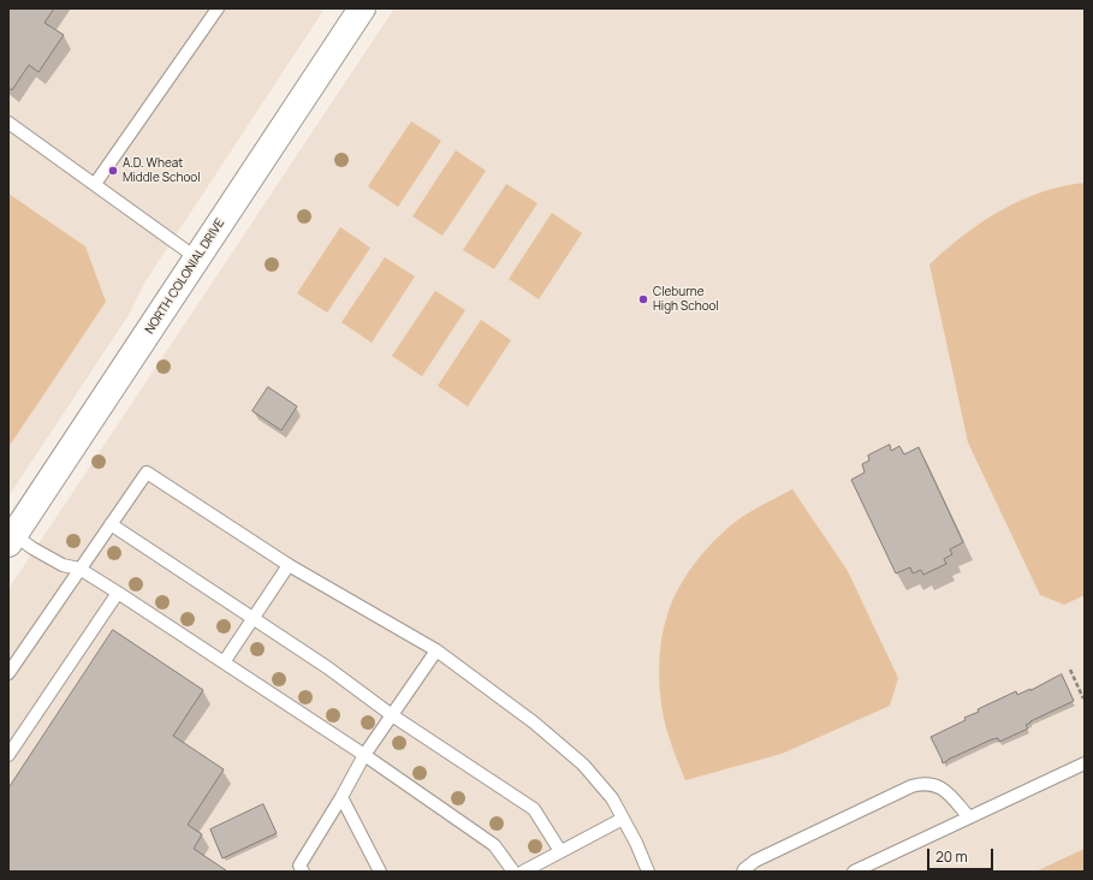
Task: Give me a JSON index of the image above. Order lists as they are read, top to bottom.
{
  "streets": {
    "street": ["NORTH COLONIAL DRIVE"]
  },
  "places": ["A.D. Wheat Middle School", "Cleburne High School"],
  "scale_bar": "20 m"
}
